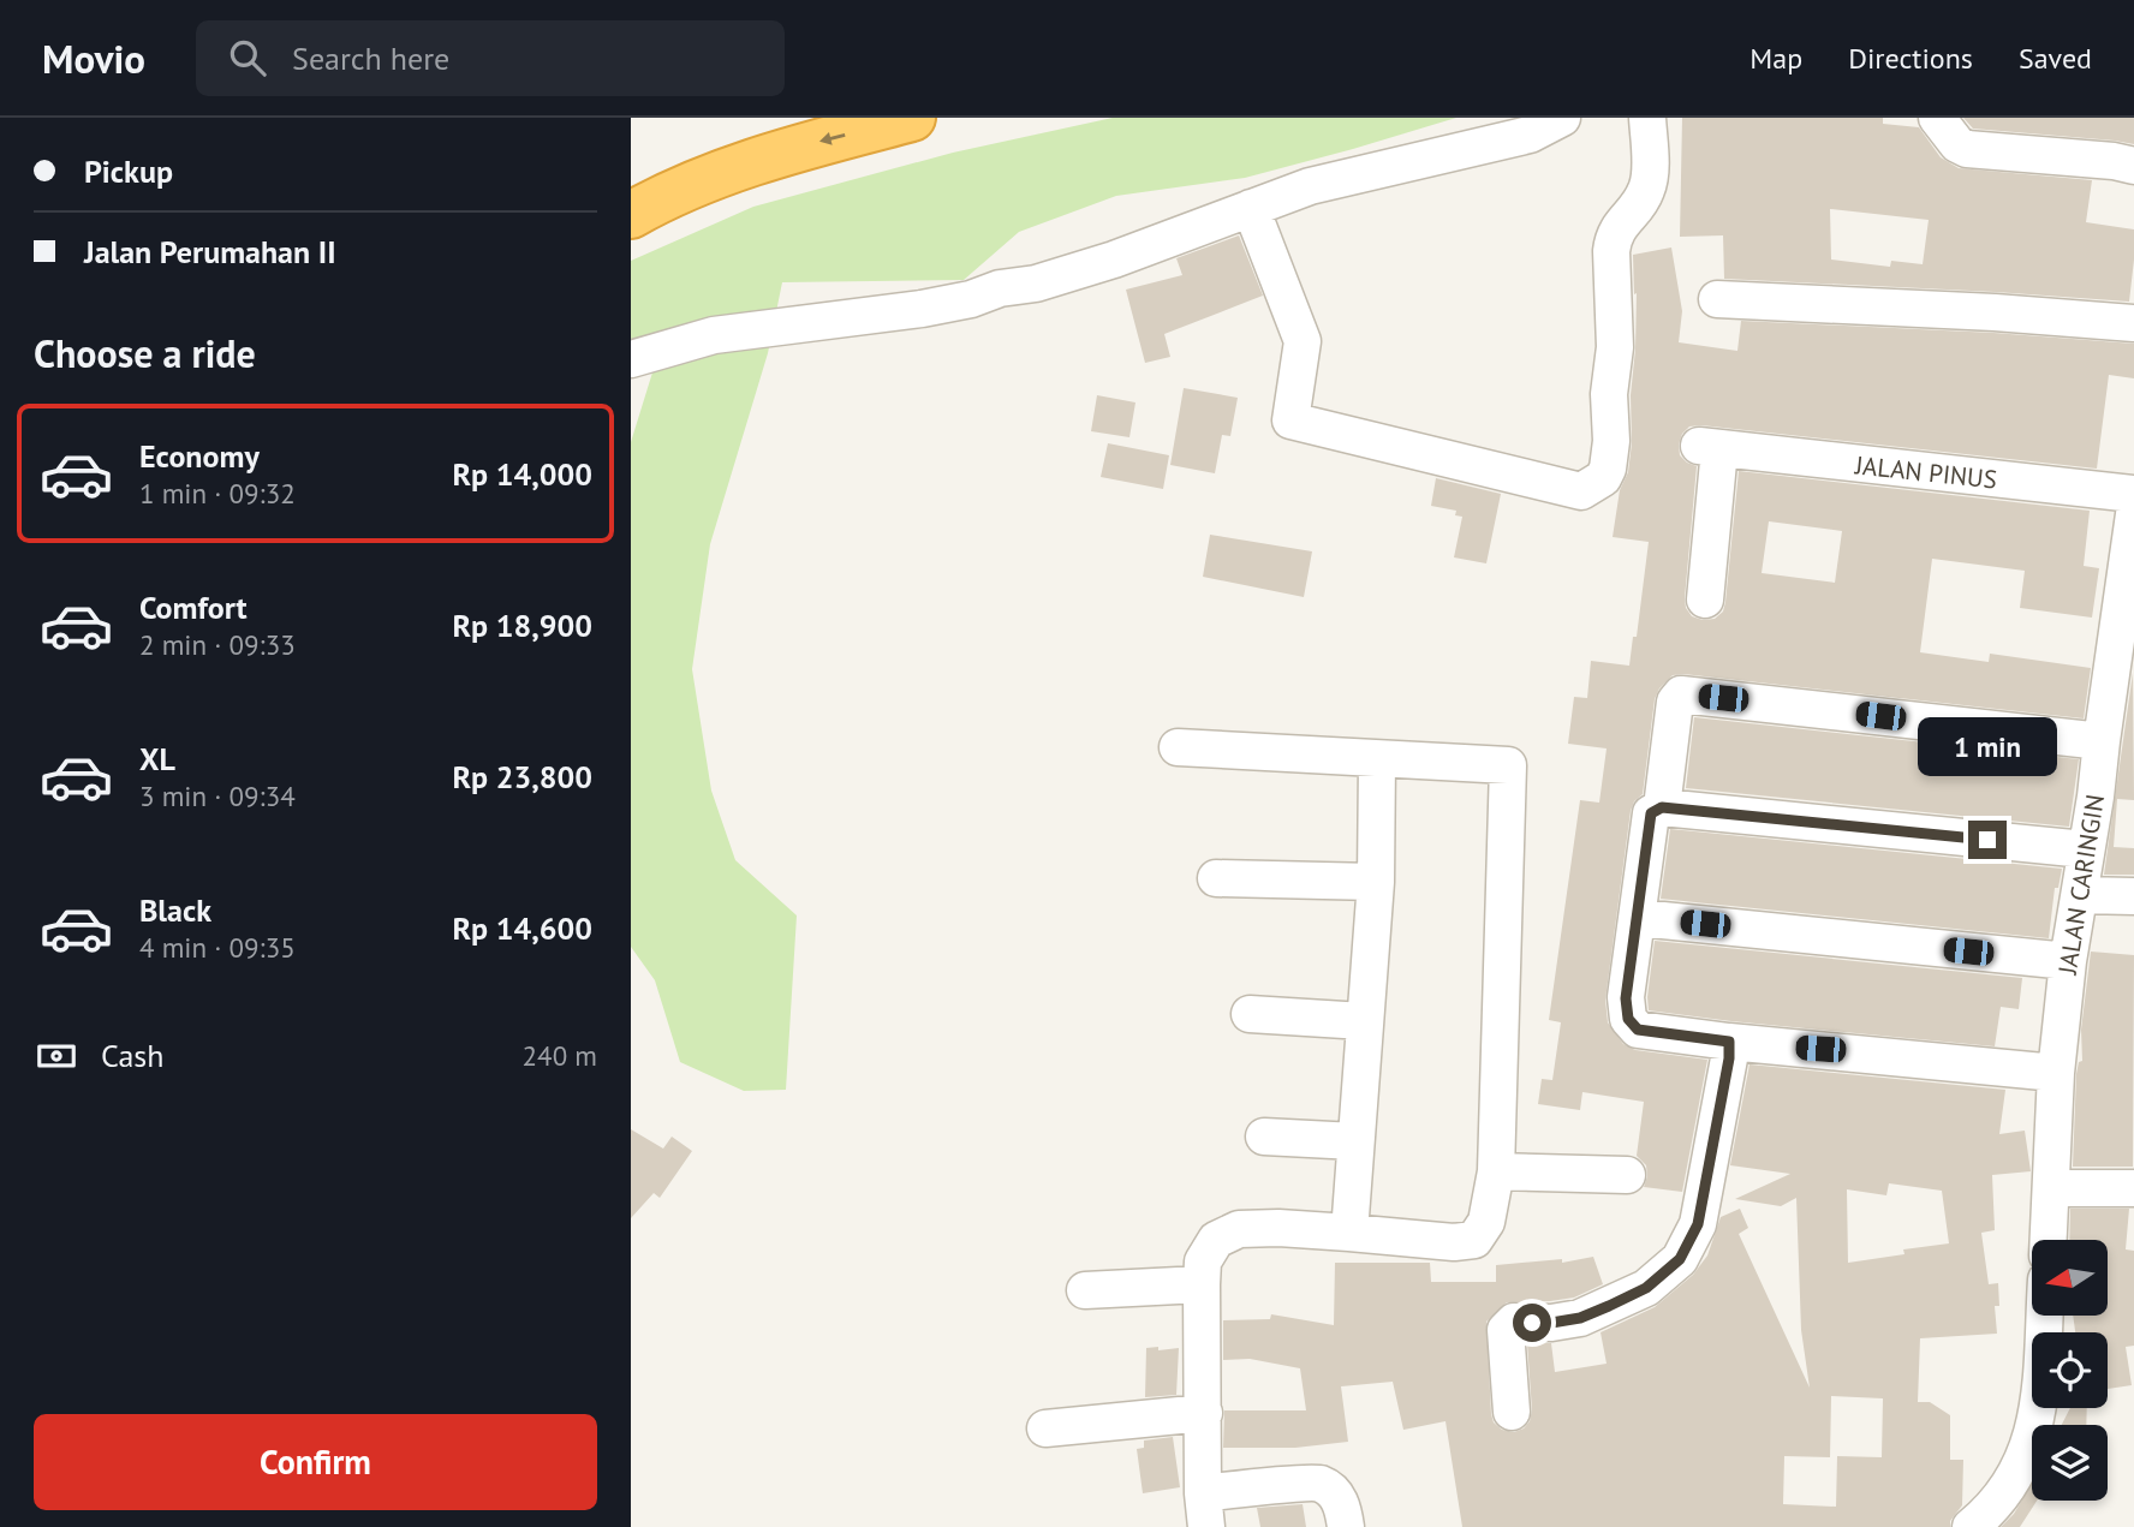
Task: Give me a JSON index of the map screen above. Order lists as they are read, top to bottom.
{
  "streets": {
    "street": ["JALAN PINUS", "JALAN CARINGIN"]
  },
  "north": "left",
  "page": {
    "header": "Movio",
    "search": "Search here",
    "nav": ["Map", "Directions", "Saved"],
    "banner": ["Pickup", "Jalan Perumahan II"],
    "heading": "Choose a ride",
    "list": [
      {
        "name": "Economy",
        "note": "1 min · 09:32",
        "value": "Rp 14,000"
      },
      {
        "name": "Comfort",
        "note": "2 min · 09:33",
        "value": "Rp 18,900"
      },
      {
        "name": "XL",
        "note": "3 min · 09:34",
        "value": "Rp 23,800"
      },
      {
        "name": "Black",
        "note": "4 min · 09:35",
        "value": "Rp 14,600"
      }
    ],
    "bubble": "1 min",
    "pay": ["Cash", "240 m"],
    "buttons": "Confirm"
  }
}
